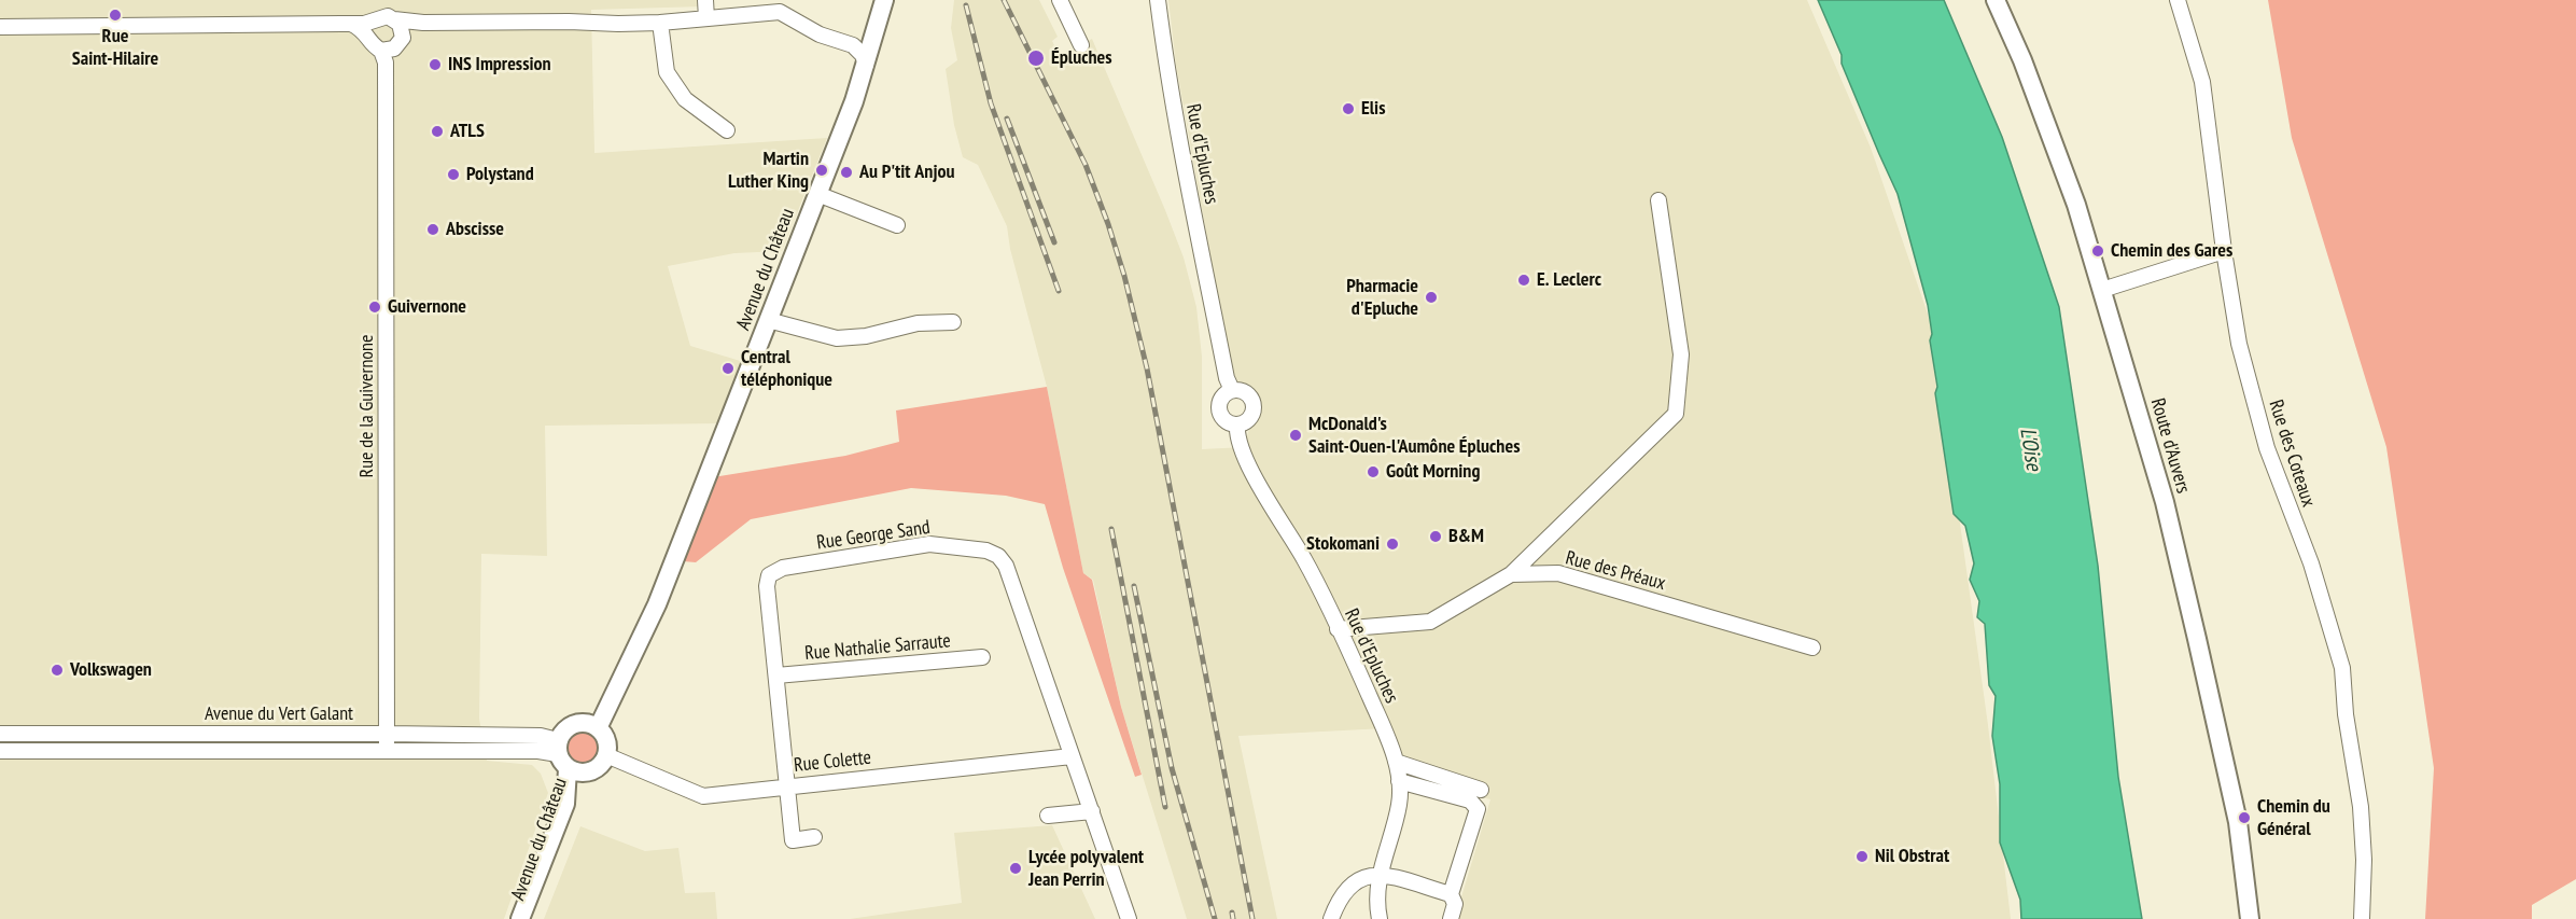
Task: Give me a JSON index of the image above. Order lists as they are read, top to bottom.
{
  "streets": {
    "main road": ["Avenue du Château", "Route d'Auvers"],
    "street": [
      "Rue d'Epluches",
      "Rue de la Guivernone",
      "Rue des Coteaux",
      "Rue George Sand",
      "Rue des Préaux",
      "Rue Nathalie Sarraute",
      "Avenue du Vert Galant",
      "Rue Colette"
    ]
  },
  "crossings": [
    ["Rue d'Epluches", "Rue des Préaux"],
    ["Avenue du Château", "Avenue du Vert Galant"],
    ["Avenue du Château", "Rue Colette"],
    ["Rue de la Guivernone", "Avenue du Vert Galant"],
    ["Rue George Sand", "Rue Nathalie Sarraute"],
    ["Rue George Sand", "Rue Colette"],
    ["Avenue du Vert Galant", "Rue Colette"]
  ],
  "water": ["L'Oise"],
  "places": [
    "Rue Saint-Hilaire",
    "Épluches",
    "INS Impression",
    "Elis",
    "ATLS",
    "Martin Luther King",
    "Au P'tit Anjou",
    "Polystand",
    "Abscisse",
    "Chemin des Gares",
    "E. Leclerc",
    "Pharmacie d'Epluche",
    "Guivernone",
    "Central téléphonique",
    "McDonald's Saint-Ouen-l'Aumône Épluches",
    "Goût Morning",
    "B&M",
    "Stokomani",
    "Volkswagen",
    "Chemin du Général",
    "Nil Obstrat",
    "Lycée polyvalent Jean Perrin"
  ]
}
